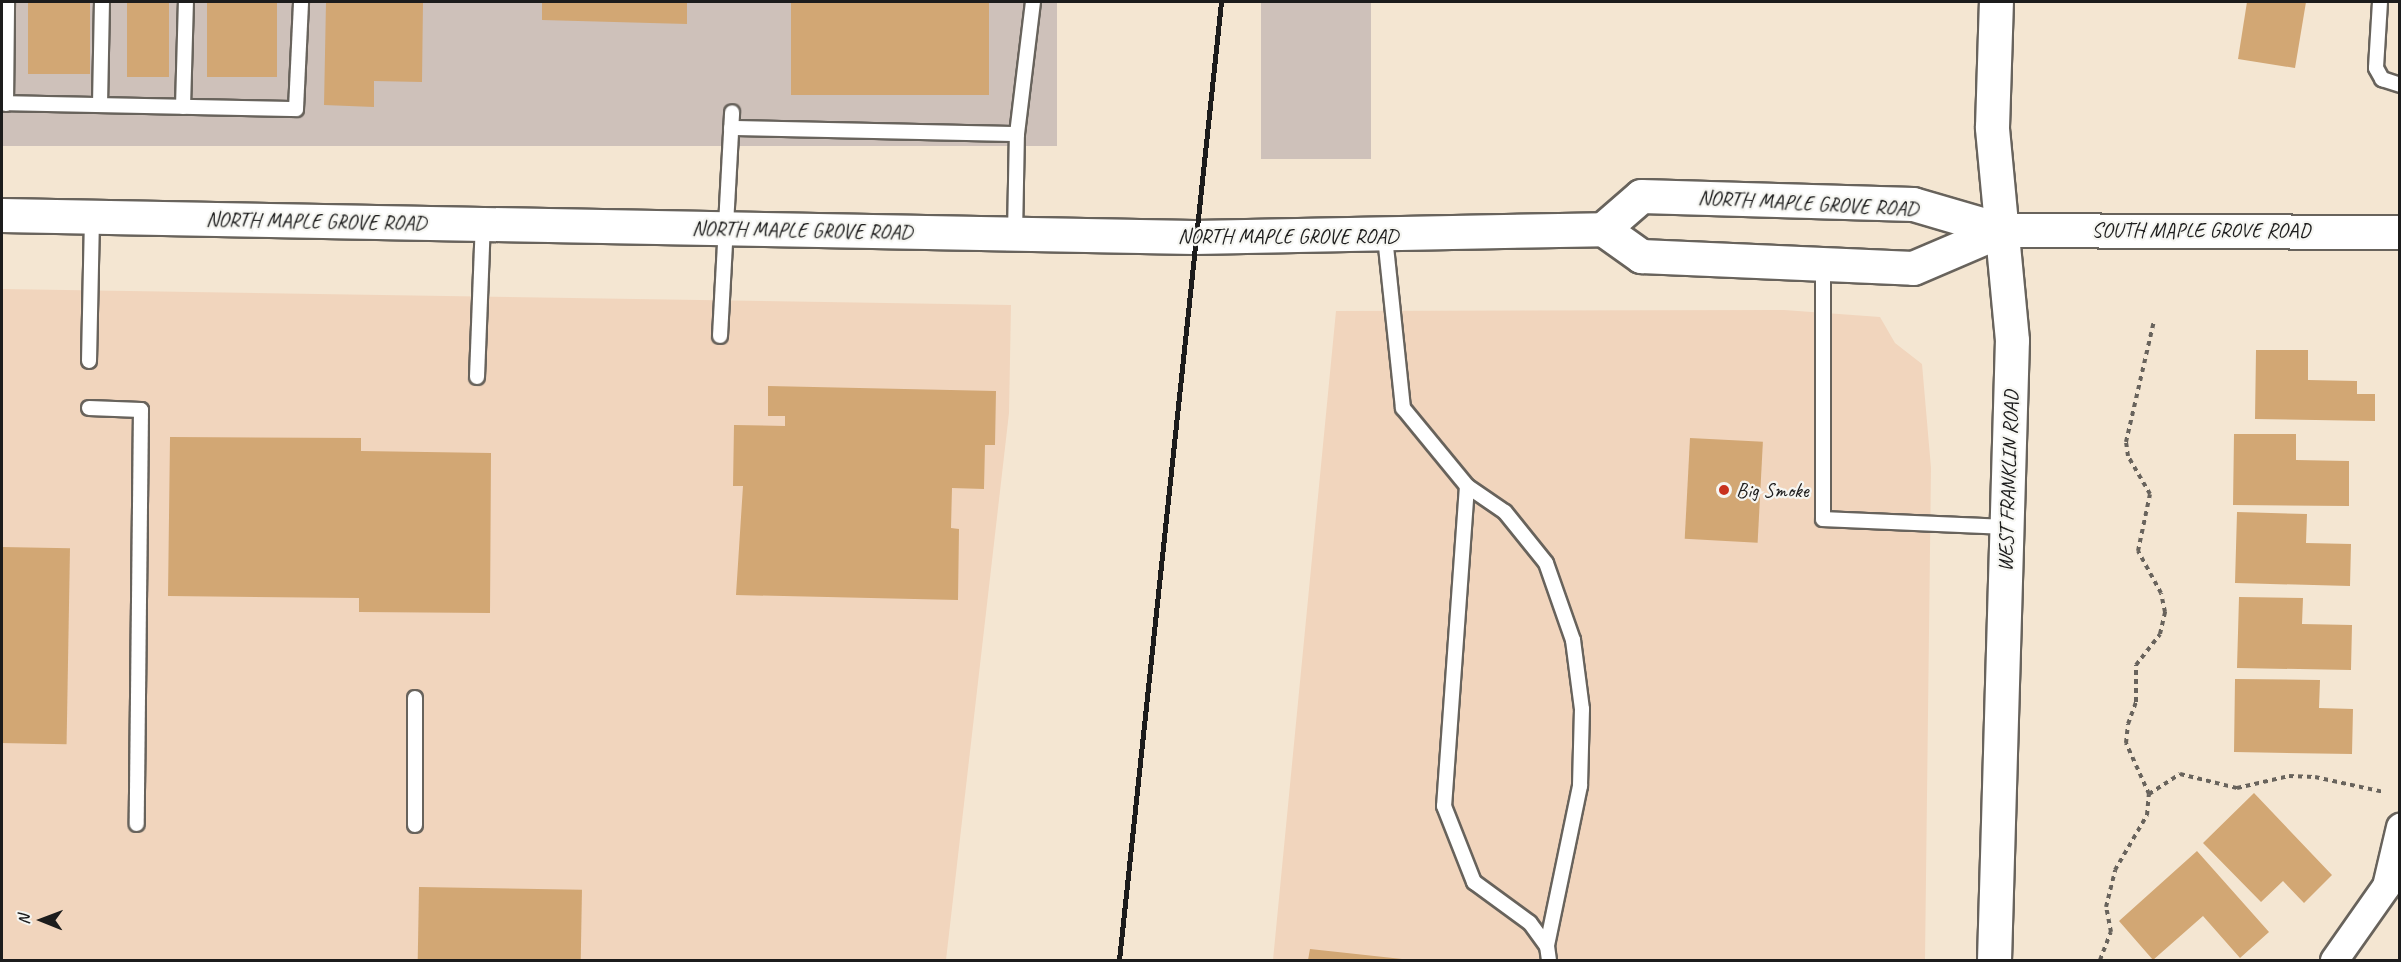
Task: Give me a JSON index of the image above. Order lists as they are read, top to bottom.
{
  "streets": {
    "main road": ["NORTH MAPLE GROVE ROAD", "SOUTH MAPLE GROVE ROAD", "WEST FRANKLIN ROAD"]
  },
  "crossings": [
    ["NORTH MAPLE GROVE ROAD", "SOUTH MAPLE GROVE ROAD"],
    ["NORTH MAPLE GROVE ROAD", "WEST FRANKLIN ROAD"],
    ["SOUTH MAPLE GROVE ROAD", "WEST FRANKLIN ROAD"]
  ],
  "places": ["Big Smoke"],
  "north": "left"
}
